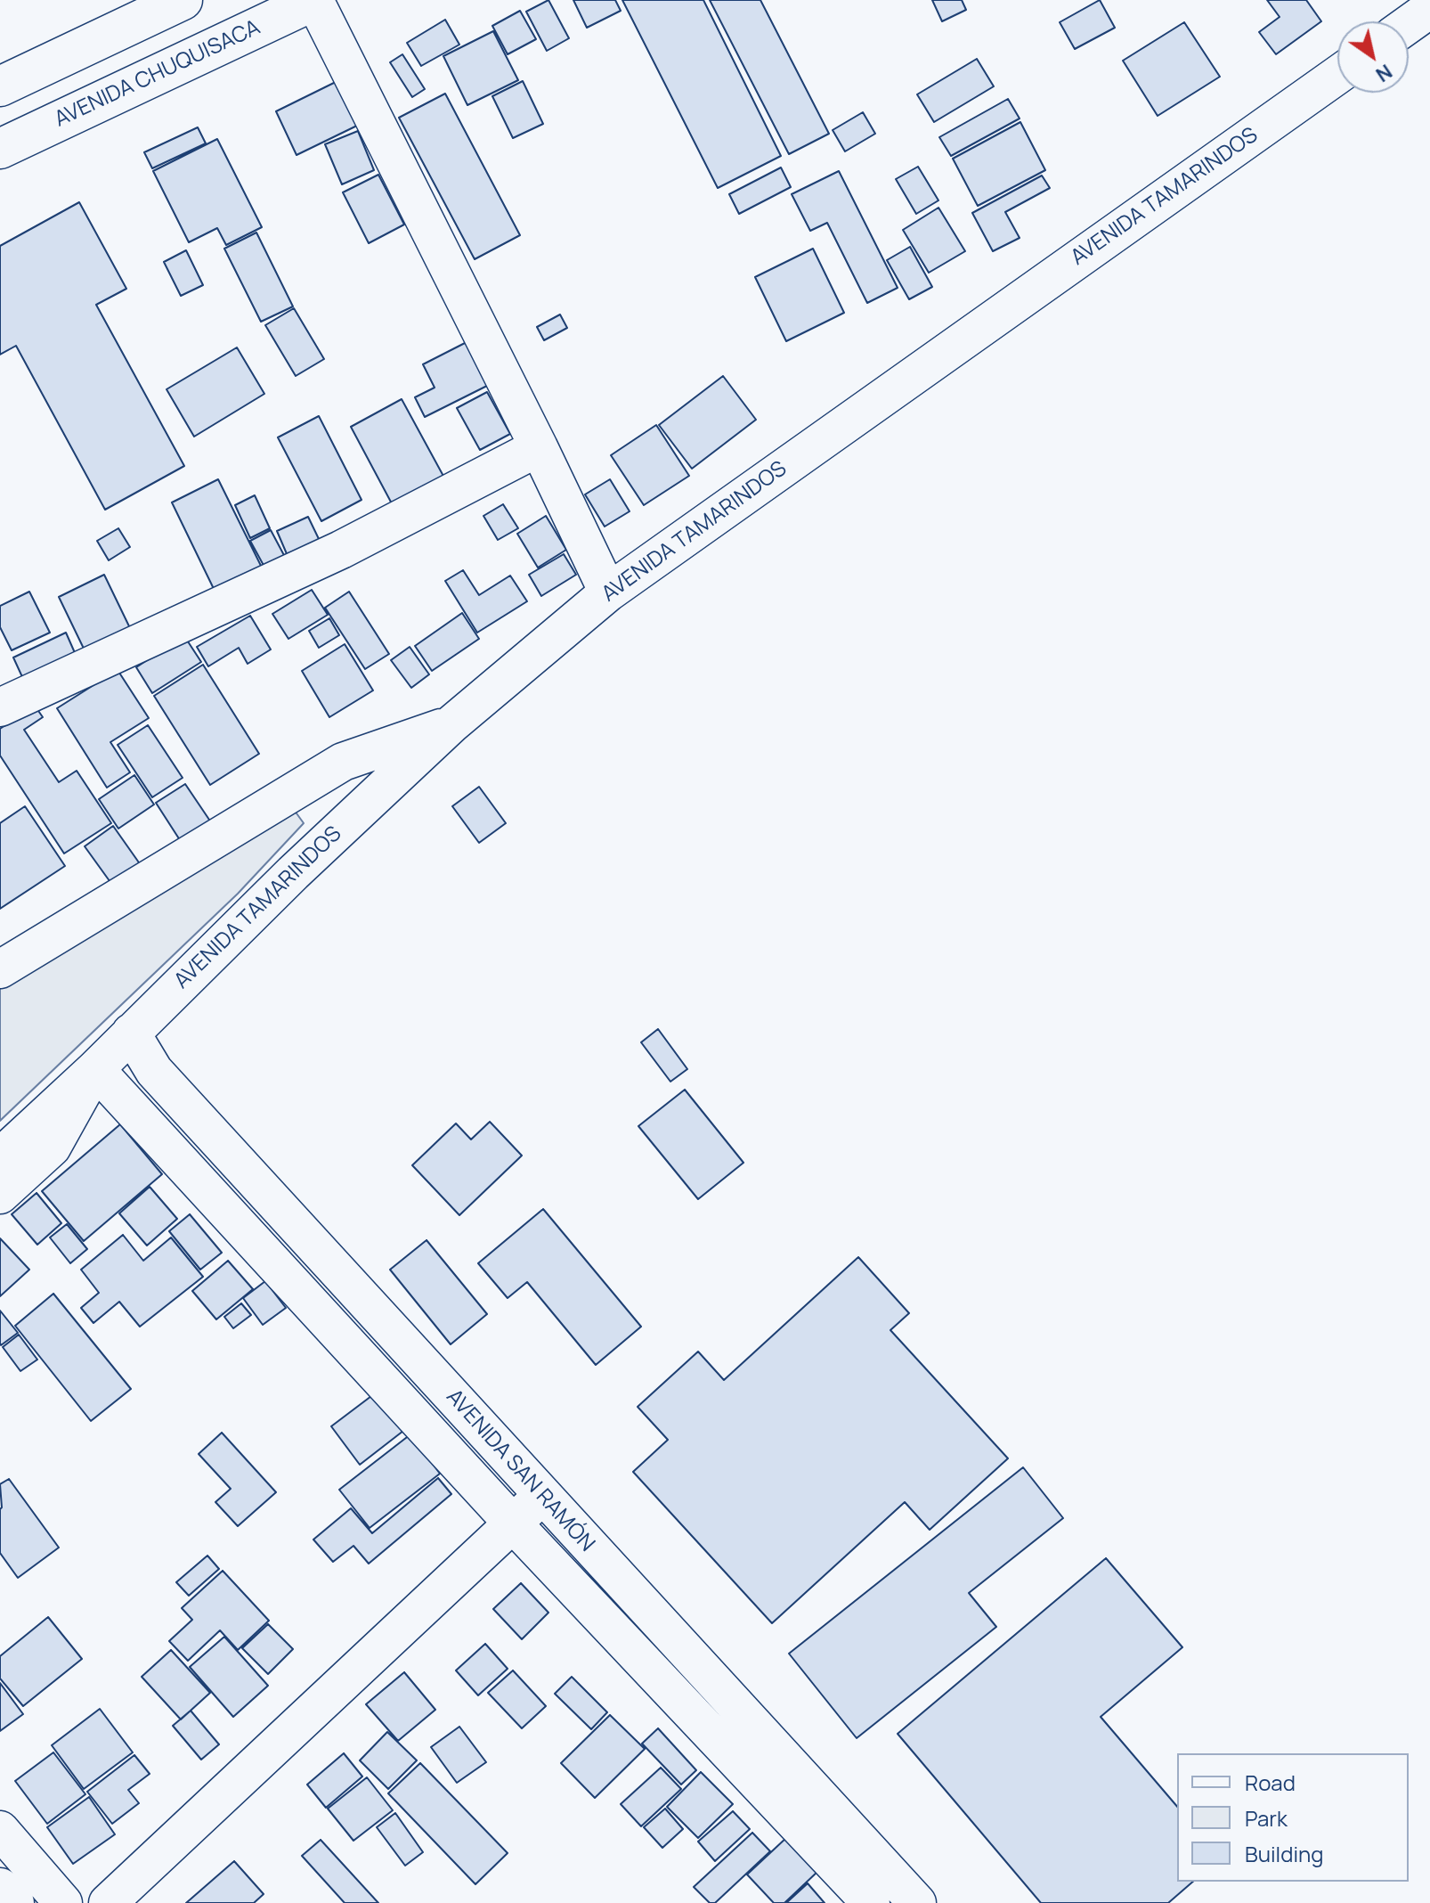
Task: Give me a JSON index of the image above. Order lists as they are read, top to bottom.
{
  "streets": {
    "main road": ["AVENIDA CHUQUISACA"],
    "street": ["AVENIDA TAMARINDOS", "AVENIDA SAN RAMÓN"]
  },
  "crossings": [
    ["AVENIDA TAMARINDOS", "AVENIDA SAN RAMÓN"]
  ],
  "legend": ["Road", "Park", "Building"],
  "north": "bottom right"
}
